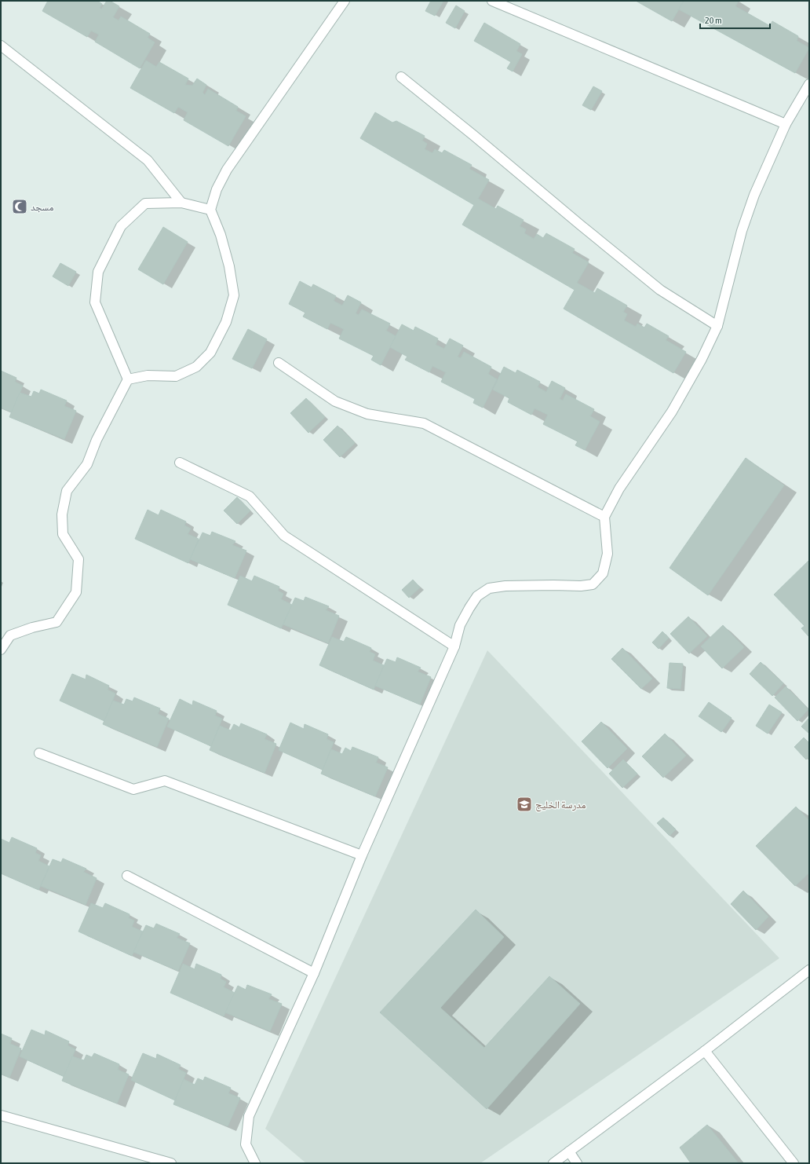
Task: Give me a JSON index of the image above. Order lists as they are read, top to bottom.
{
  "places": {
    "mosque": ["مسجد"],
    "school or university": ["مدرسة الخليج"]
  },
  "scale_bar": "20 m"
}
